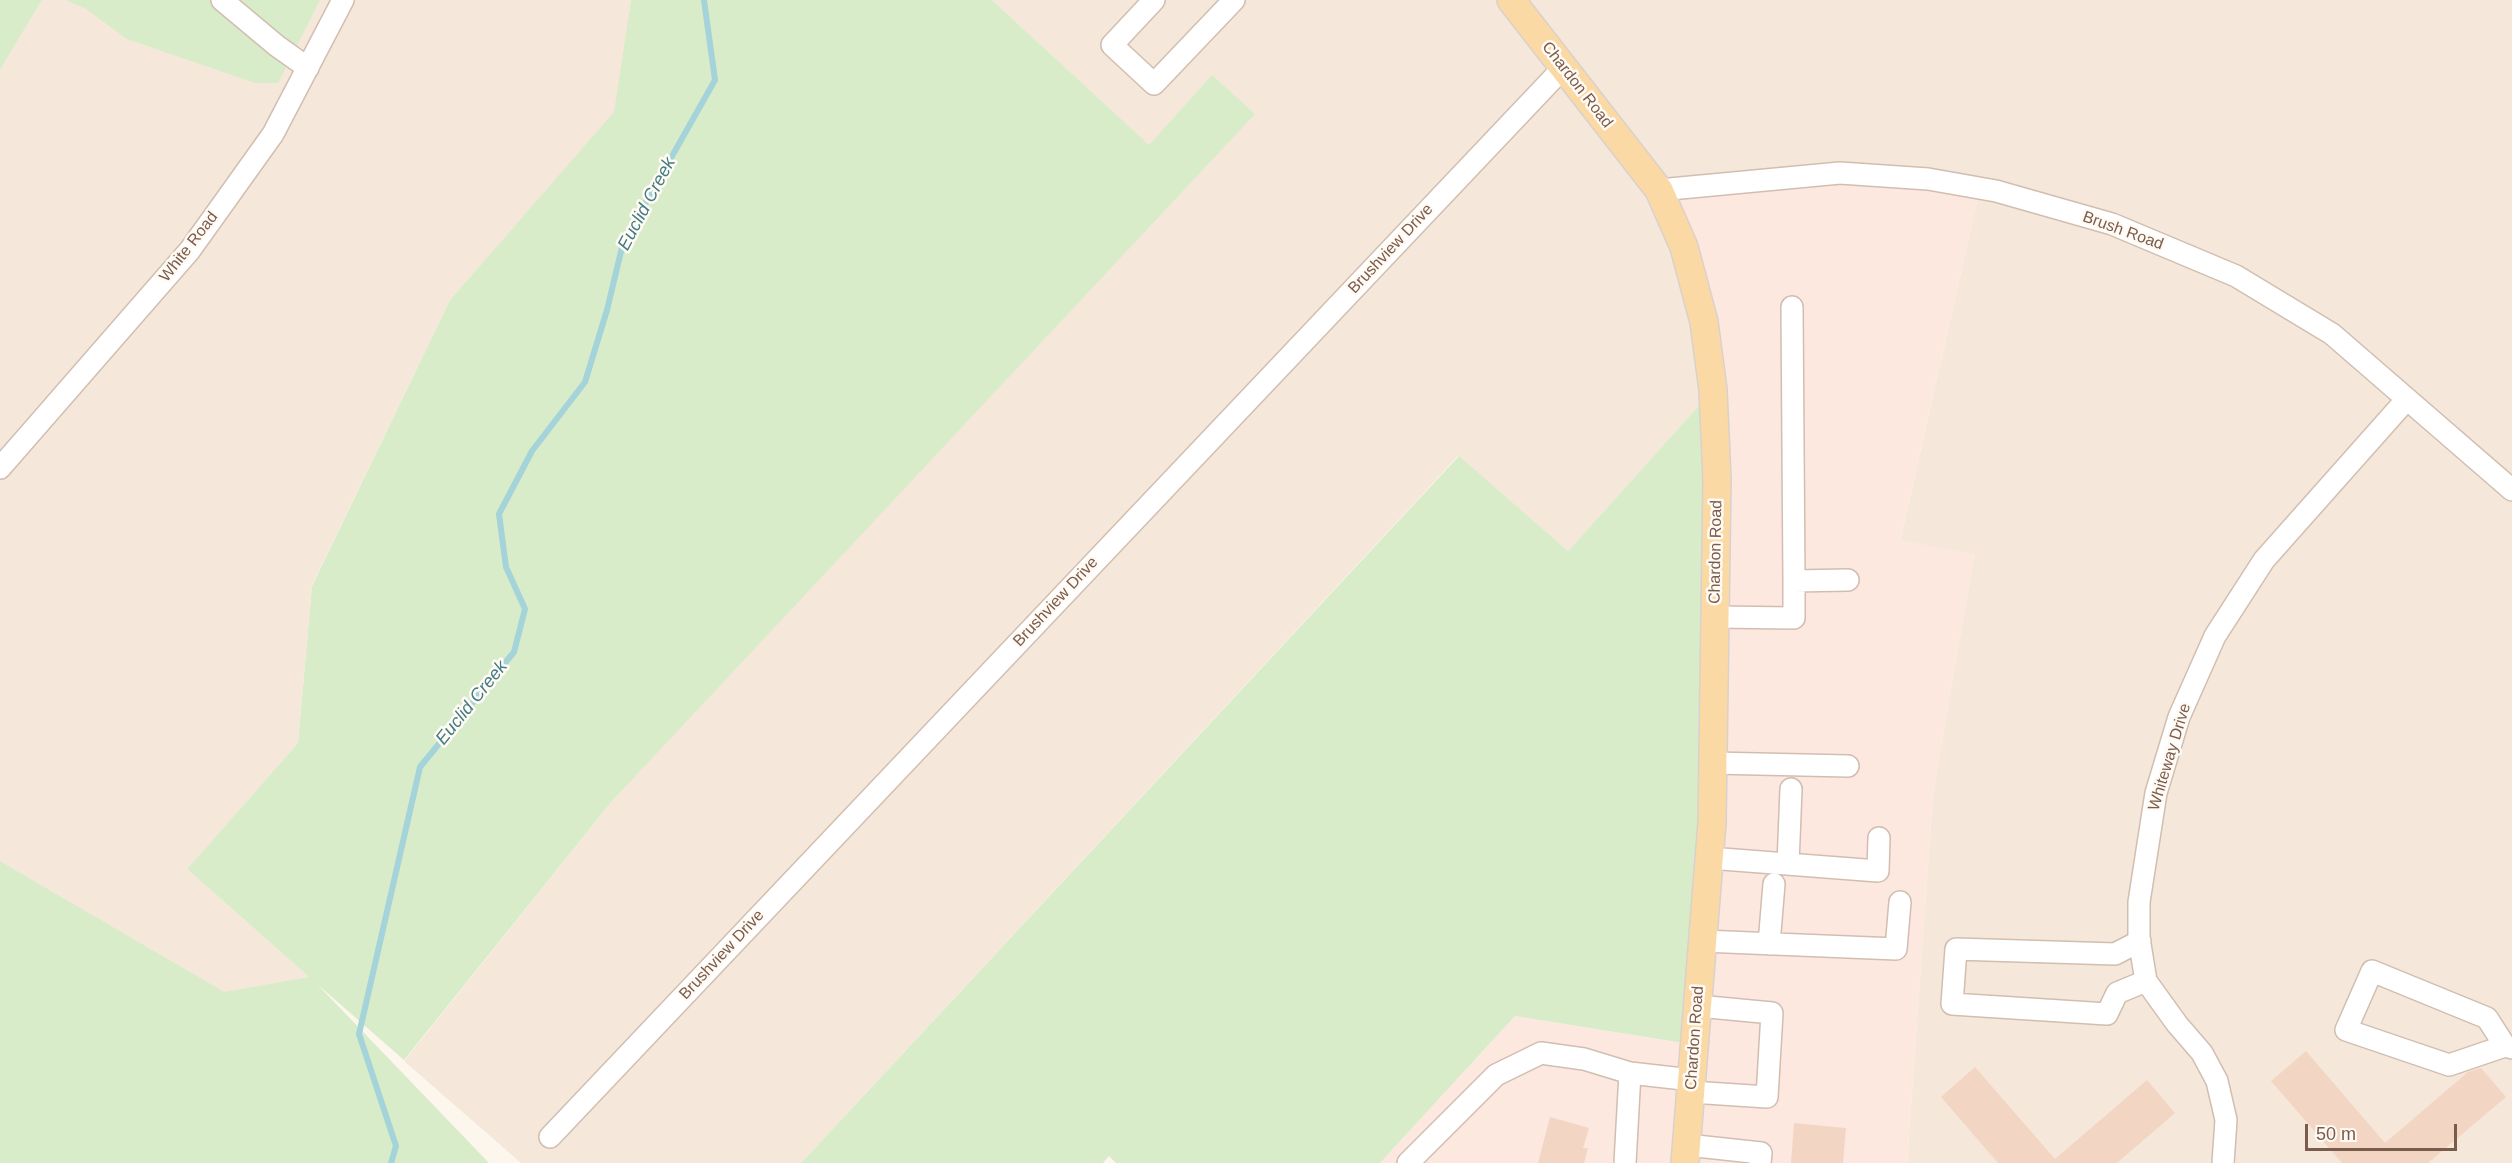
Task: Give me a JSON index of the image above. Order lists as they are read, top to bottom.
{
  "streets": {
    "main road": ["Chardon Road"],
    "street": [
      "Brush Road",
      "White Road",
      "Brushview Drive",
      "Whiteway Drive"
    ]
  },
  "crossings": [
    ["Chardon Road", "Brush Road"],
    ["Chardon Road", "Brushview Drive"],
    ["Brush Road", "Whiteway Drive"]
  ],
  "water": ["Euclid Creek"],
  "scale_bar": "50 m"
}
